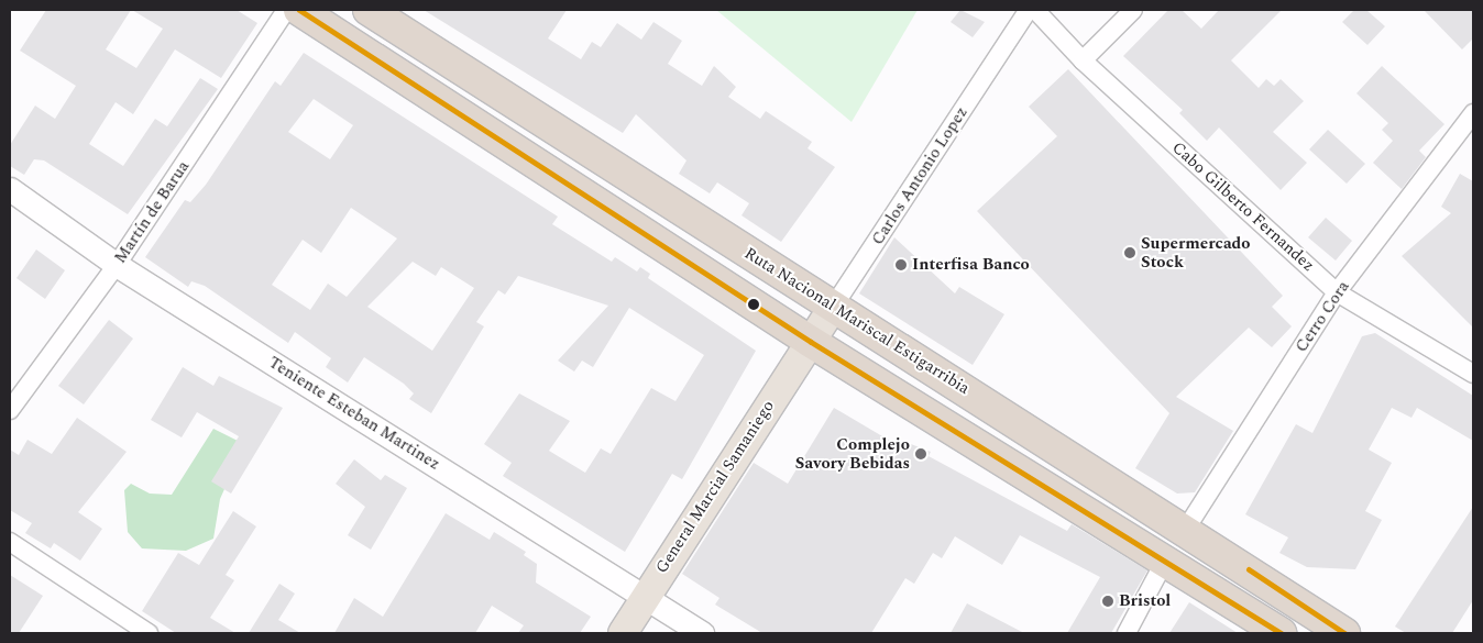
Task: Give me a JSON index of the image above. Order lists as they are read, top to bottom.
{
  "streets": {
    "highway": ["Ruta Nacional Mariscal Estigarribia"],
    "main road": ["Carlos Antonio Lopez", "General Marcial Samaniego"],
    "street": [
      "Cabo Gilberto Fernandez",
      "Martín de Barua",
      "Cerro Cora",
      "Teniente Esteban Martinez"
    ]
  },
  "crossings": [
    ["Carlos Antonio Lopez", "Ruta Nacional Mariscal Estigarribia"],
    ["Carlos Antonio Lopez", "General Marcial Samaniego"],
    ["Cabo Gilberto Fernandez", "Cerro Cora"],
    ["Martín de Barua", "Teniente Esteban Martinez"],
    ["Cerro Cora", "Ruta Nacional Mariscal Estigarribia"],
    ["Teniente Esteban Martinez", "General Marcial Samaniego"]
  ],
  "places": [
    "Supermercado Stock",
    "Interfisa Banco",
    "Complejo Savory Bebidas",
    "Bristol"
  ]
}
